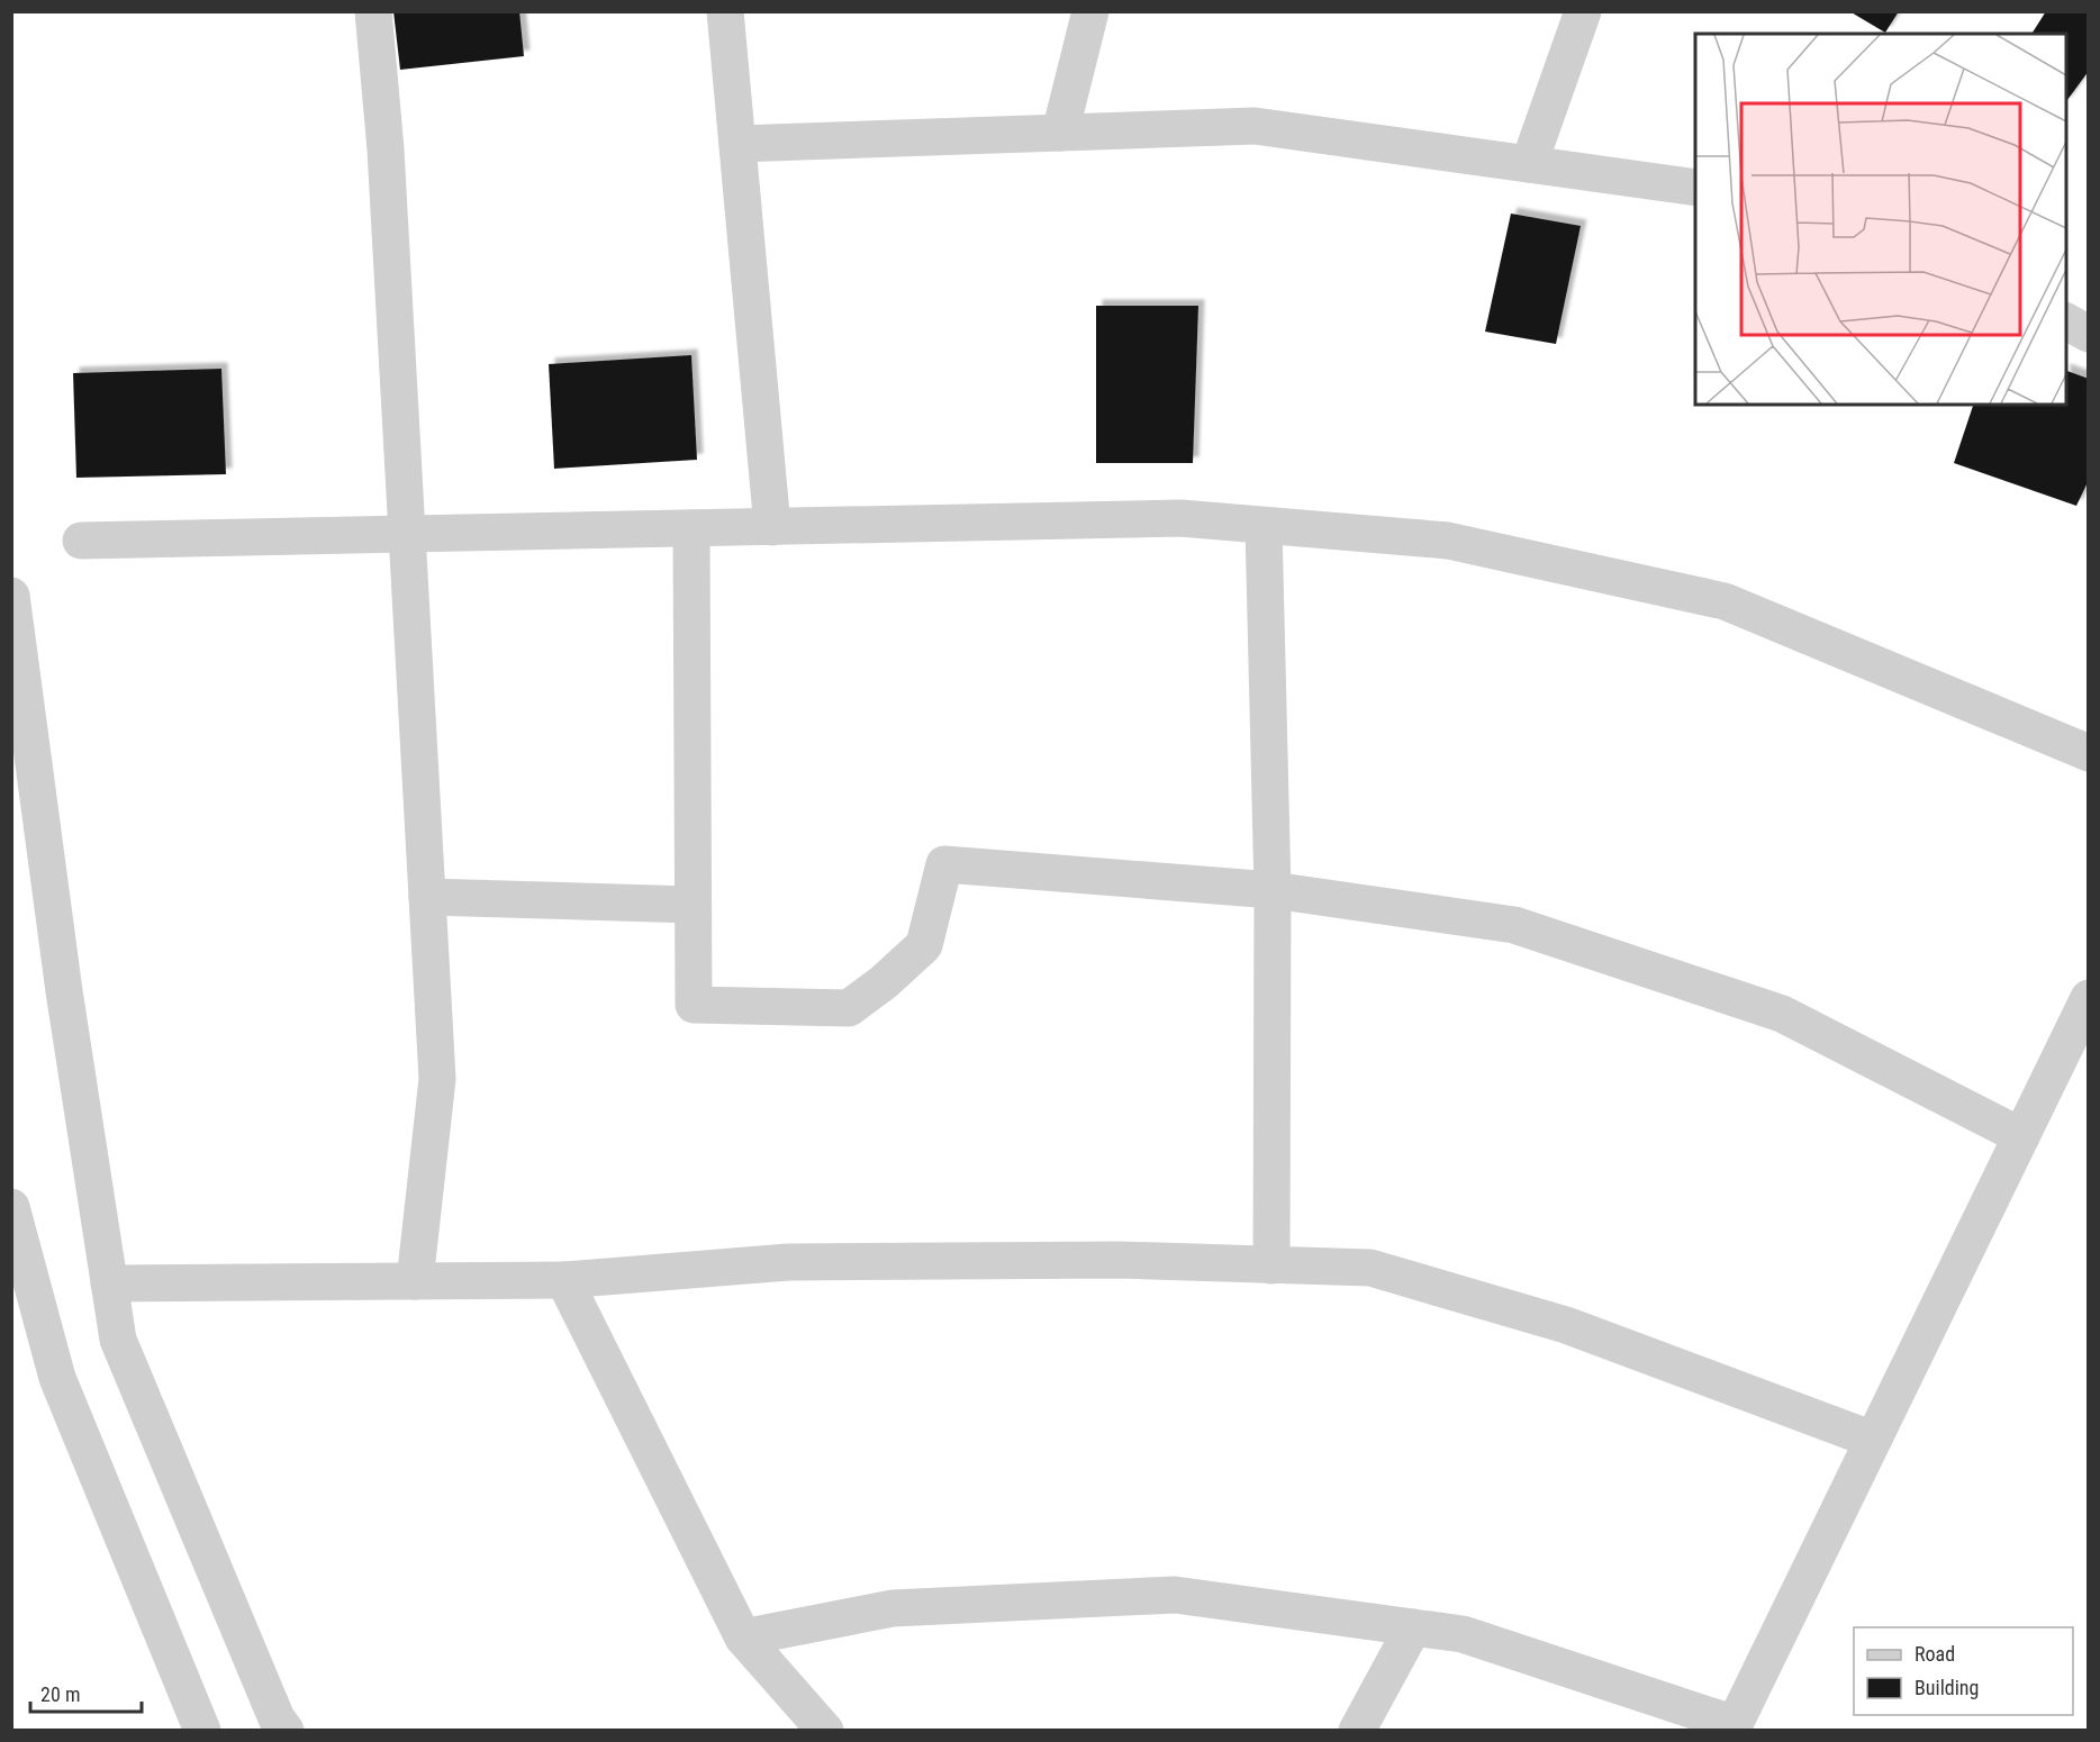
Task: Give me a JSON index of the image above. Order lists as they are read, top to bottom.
{
  "legend": ["Road", "Building"],
  "scale_bar": "20 m"
}
